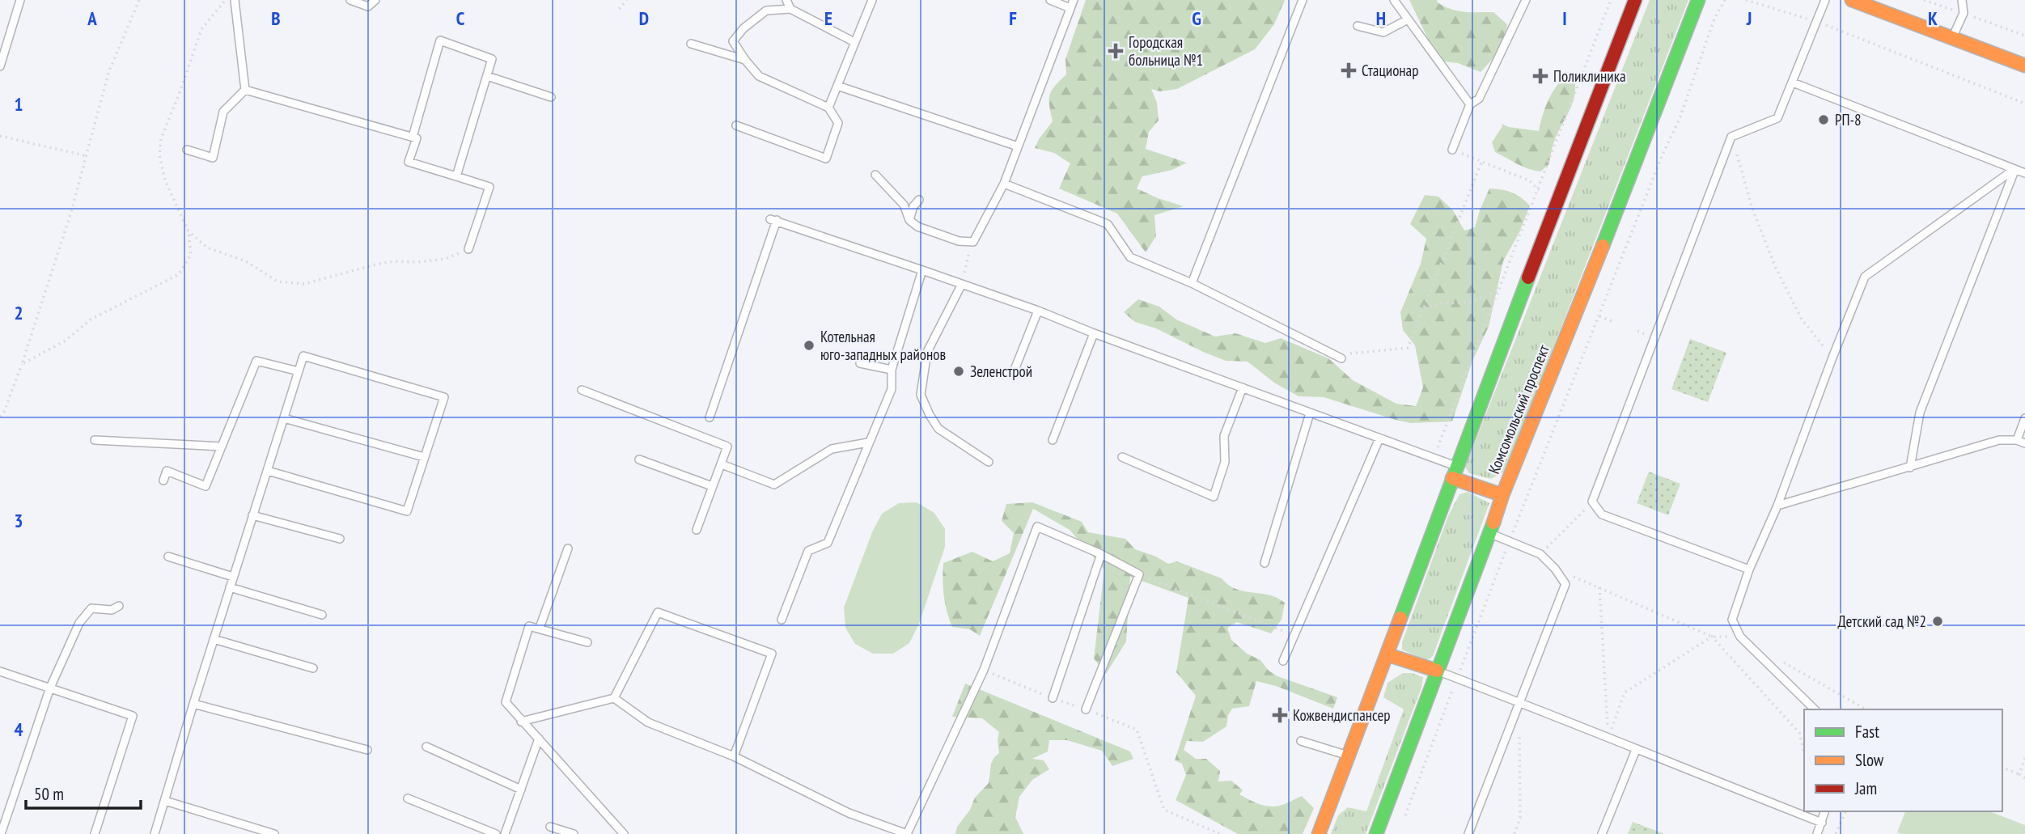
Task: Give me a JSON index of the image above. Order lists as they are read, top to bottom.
{
  "streets": {
    "main road": ["Комсомольский проспект"]
  },
  "places": {
    "health": [
      "Городская больница №1",
      "Стационар",
      "Поликлиника",
      "Кожвендиспансер"
    ],
    "other": [
      "РП-8",
      "Котельная юго-западных районов",
      "Зеленстрой",
      "Детский сад №2"
    ]
  },
  "legend": ["Fast", "Slow", "Jam"],
  "scale_bar": "50 m",
  "grid": {
    "columns": [
      "A",
      "B",
      "C",
      "D",
      "E",
      "F",
      "G",
      "H",
      "I",
      "J",
      "K"
    ],
    "rows": [
      "1",
      "2",
      "3",
      "4"
    ]
  }
}
